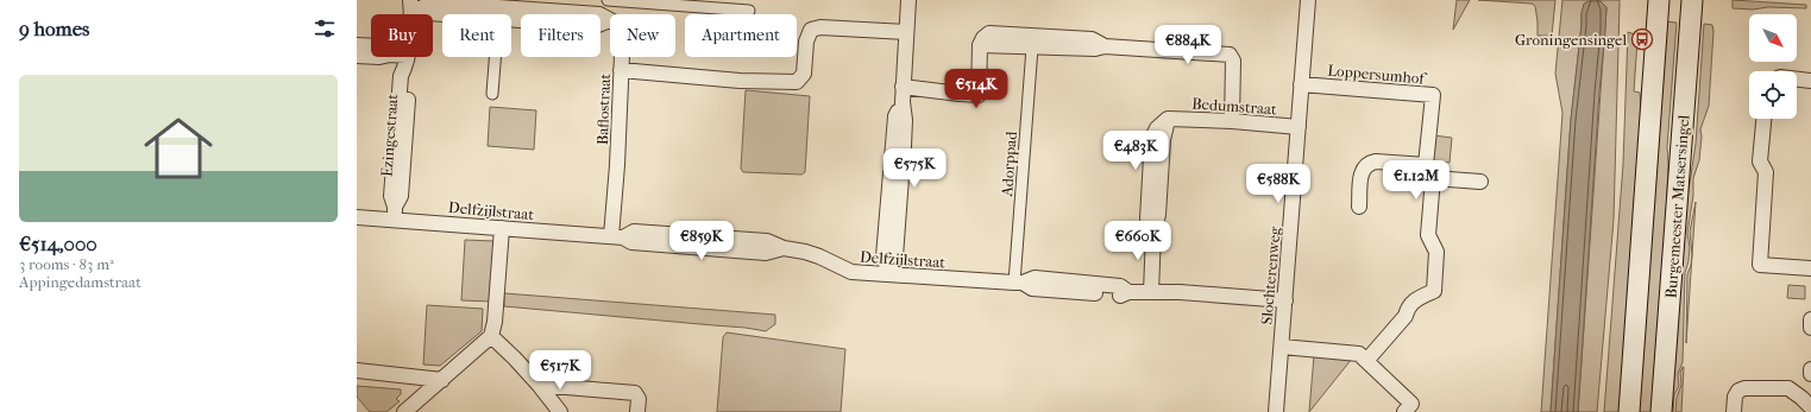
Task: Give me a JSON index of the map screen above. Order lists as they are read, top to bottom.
{
  "streets": {
    "main road": ["Burgemeester Matsersingel"],
    "street": [
      "Loppersumhof",
      "Bedumstraat",
      "Baflostraat",
      "Ezingestraat",
      "Adorppad",
      "Delfzijlstraat",
      "Slochterenweg"
    ]
  },
  "crossings": [
    ["Loppersumhof", "Slochterenweg"],
    ["Bedumstraat", "Delfzijlstraat"],
    ["Bedumstraat", "Slochterenweg"],
    ["Baflostraat", "Delfzijlstraat"],
    ["Ezingestraat", "Delfzijlstraat"],
    ["Adorppad", "Delfzijlstraat"],
    ["Delfzijlstraat", "Slochterenweg"]
  ],
  "places": {
    "bus stop": ["Groningensingel"]
  },
  "north": "bottom right",
  "page": {
    "heading": "9 homes",
    "chip": [
      "Buy",
      "Rent",
      "Filters",
      "New",
      "Apartment"
    ],
    "price": [
      "€884K",
      "€514K",
      "€483K",
      "€575K",
      "€1.12M",
      "€588K",
      "€859K",
      "€660K",
      "€517K"
    ],
    "list": [
      {
        "name": "€514,000",
        "note": "3 rooms · 83 m² · Appingedamstraat"
      }
    ]
  }
}
